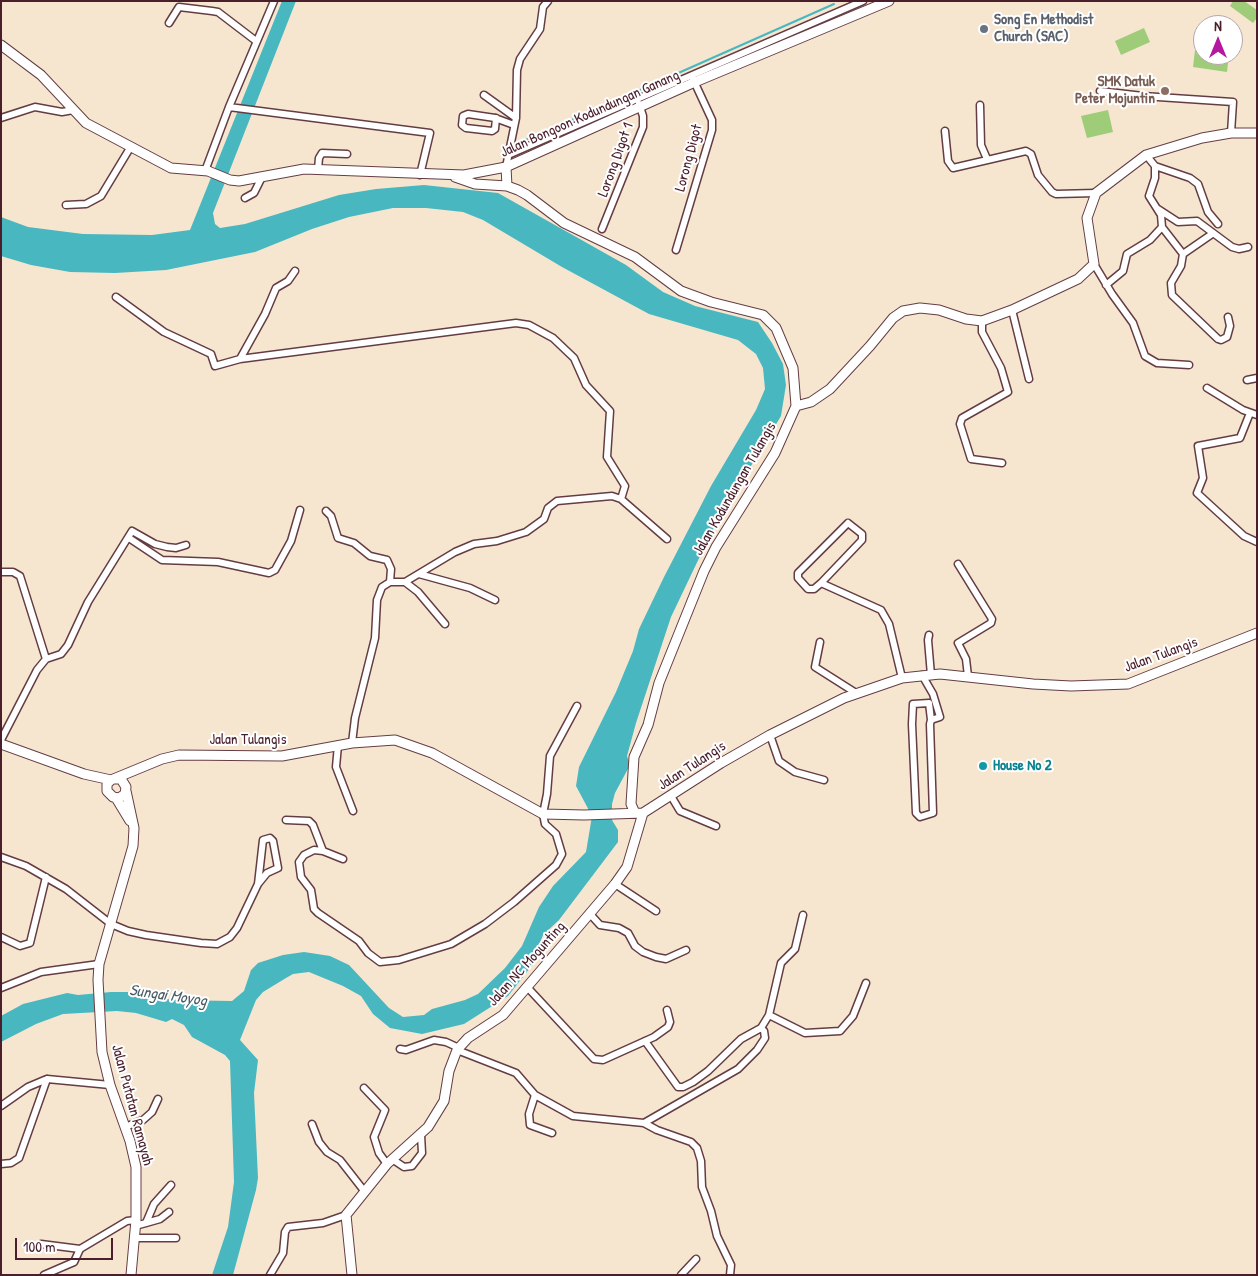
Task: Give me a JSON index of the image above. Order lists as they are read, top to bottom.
{
  "streets": {
    "street": [
      "Jalan Bongoon Kodundungan Ganang",
      "Lorong Digot",
      "Lorong Digot 1",
      "Jalan Kodundungan Tulangis",
      "Jalan Tulangis",
      "Jalan NC Mogunting",
      "Jalan Putatan Ramayah"
    ]
  },
  "crossings": [
    ["Jalan Bongoon Kodundungan Ganang", "Lorong Digot"],
    ["Jalan Bongoon Kodundungan Ganang", "Lorong Digot 1"],
    ["Jalan Bongoon Kodundungan Ganang", "Jalan Kodundungan Tulangis"],
    ["Jalan Kodundungan Tulangis", "Jalan Tulangis"],
    ["Jalan Kodundungan Tulangis", "Jalan NC Mogunting"],
    ["Jalan Tulangis", "Jalan NC Mogunting"],
    ["Jalan Tulangis", "Jalan Putatan Ramayah"]
  ],
  "water": ["Sungai Moyog"],
  "places": ["Song En Methodist Church (SAC)", "SMK Datuk Peter Mojuntin", "House No 2"],
  "scale_bar": "100 m",
  "north": "top"
}
